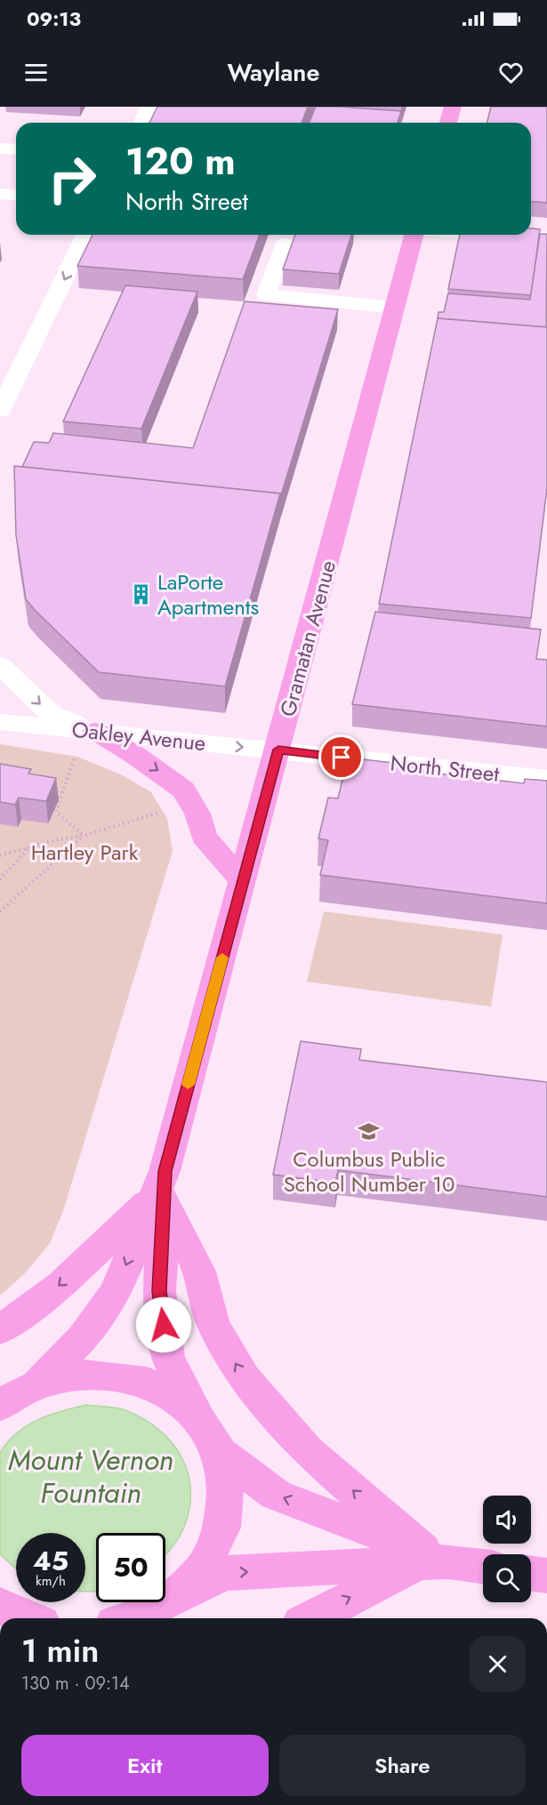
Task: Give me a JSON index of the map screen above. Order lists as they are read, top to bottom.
{
  "streets": {
    "main road": ["Gramatan Avenue"],
    "street": ["Oakley Avenue", "North Street"]
  },
  "crossings": [
    ["Gramatan Avenue", "Oakley Avenue"],
    ["Gramatan Avenue", "North Street"],
    ["Oakley Avenue", "North Street"]
  ],
  "one_way": ["Oakley Avenue"],
  "water": ["Mount Vernon Fountain"],
  "parks": ["Hartley Park"],
  "places": {
    "building": ["LaPorte Apartments"],
    "school or university": ["Columbus Public School Number 10"]
  },
  "page": {
    "status": "09:13",
    "header": "Waylane",
    "turn": ["120 m", "North Street"],
    "speed": "45 km/h",
    "limit": "50",
    "heading": ["1 min", "130 m · 09:14"],
    "buttons": ["Exit", "Share"]
  }
}
